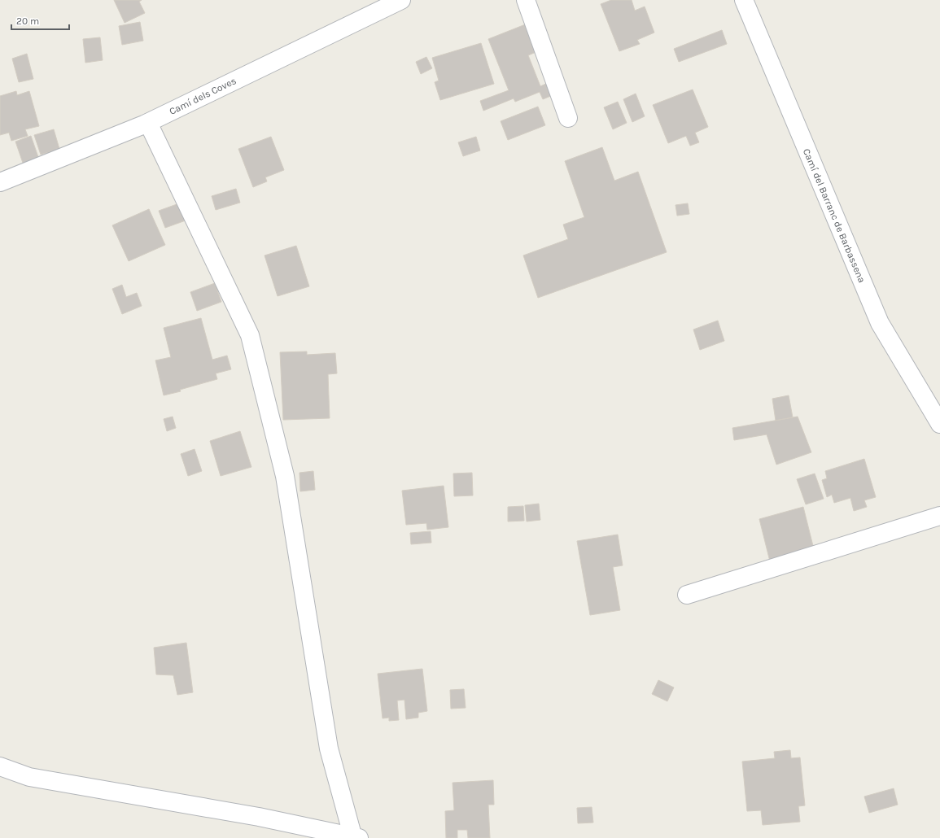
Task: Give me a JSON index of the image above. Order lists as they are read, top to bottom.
{
  "streets": {
    "street": ["Camí dels Coves", "Camí del Barranc de Barbassena"]
  },
  "scale_bar": "20 m"
}
